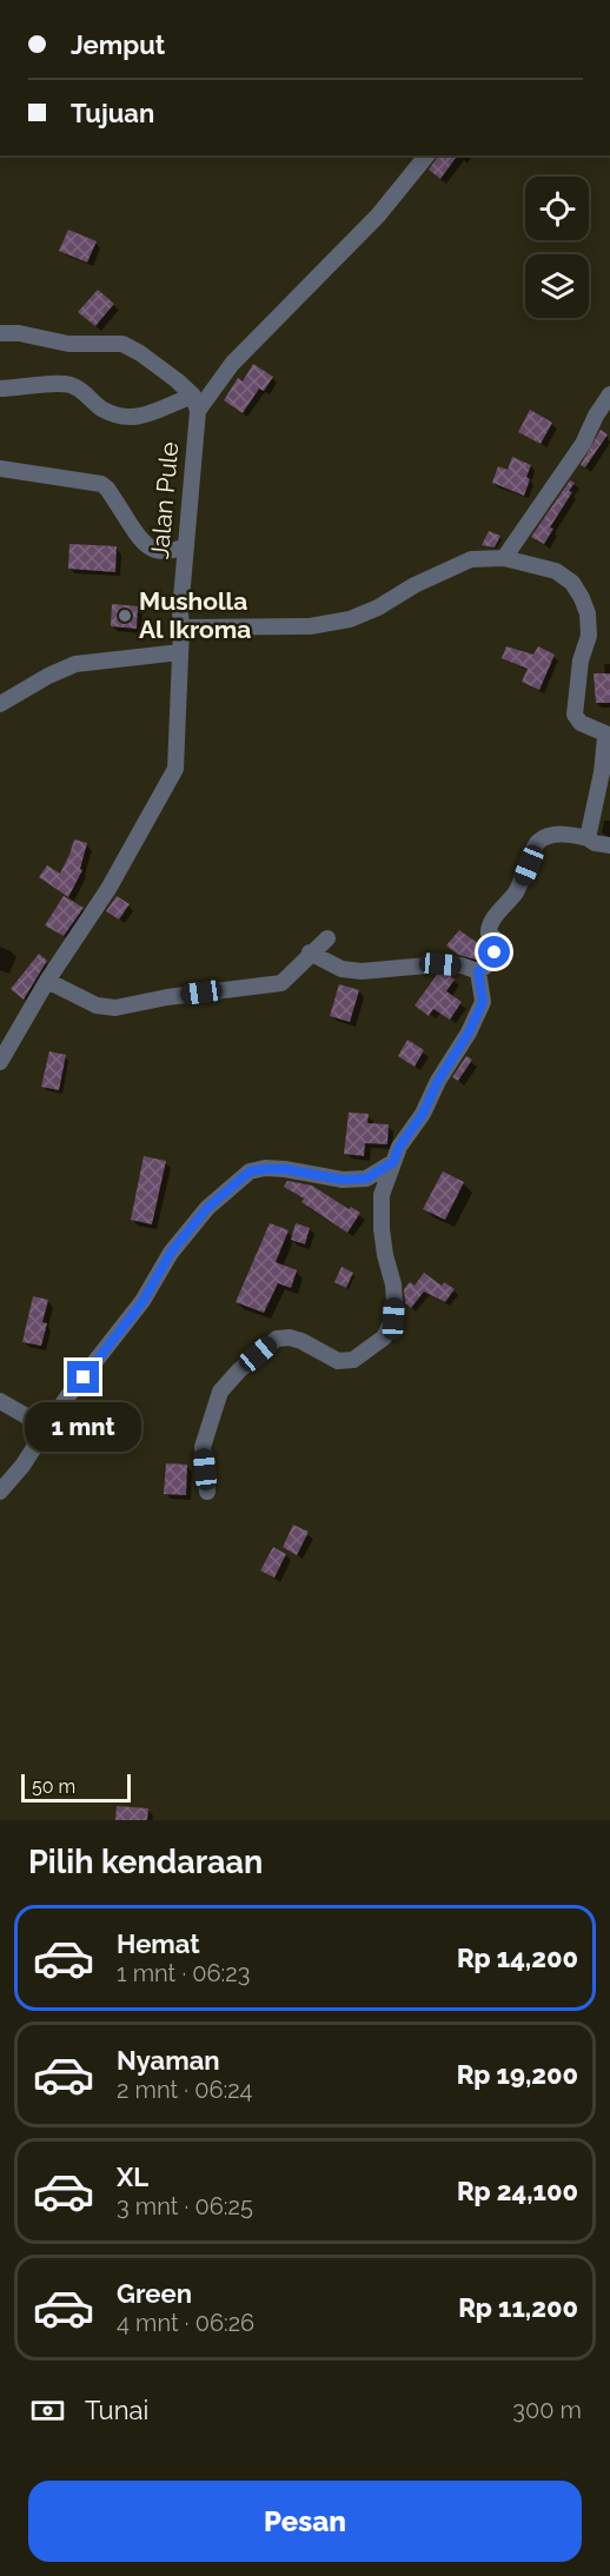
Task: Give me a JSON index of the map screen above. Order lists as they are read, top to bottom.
{
  "streets": {
    "street": ["Jalan Pule"]
  },
  "places": ["Musholla Al Ikroma"],
  "scale_bar": "50 m",
  "page": {
    "banner": ["Jemput", "Tujuan"],
    "bubble": "1 mnt",
    "scale": "50 m",
    "heading": "Pilih kendaraan",
    "list": [
      {
        "name": "Hemat",
        "note": "1 mnt · 06:23",
        "value": "Rp 14,200"
      },
      {
        "name": "Nyaman",
        "note": "2 mnt · 06:24",
        "value": "Rp 19,200"
      },
      {
        "name": "XL",
        "note": "3 mnt · 06:25",
        "value": "Rp 24,100"
      },
      {
        "name": "Green",
        "note": "4 mnt · 06:26",
        "value": "Rp 11,200"
      }
    ],
    "pay": ["Tunai", "300 m"],
    "buttons": "Pesan"
  }
}
